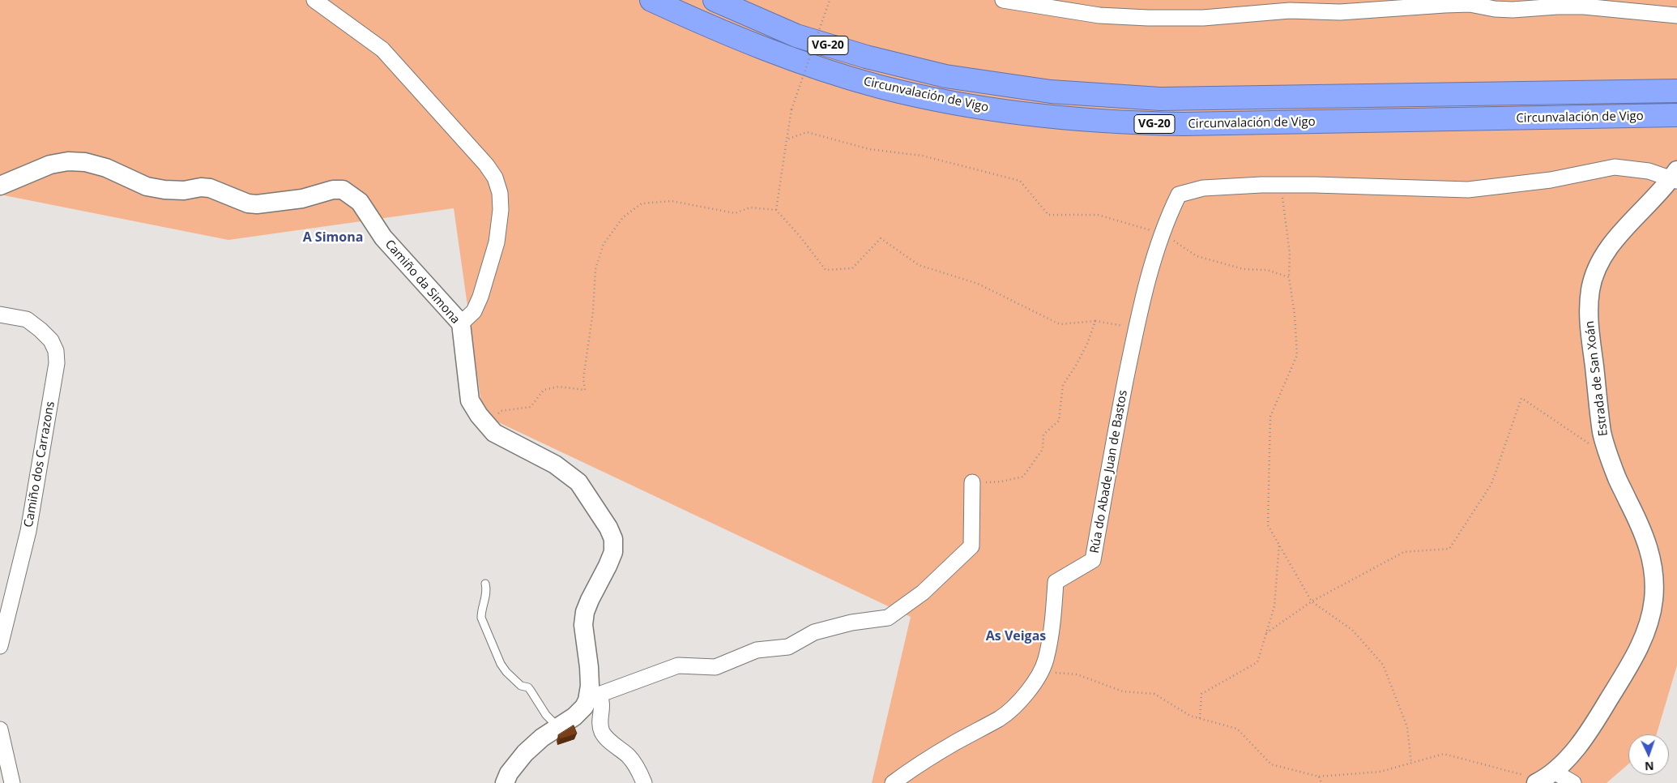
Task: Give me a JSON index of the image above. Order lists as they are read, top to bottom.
{
  "streets": {
    "highway": ["VG-20", "Circunvalación de Vigo"],
    "street": [
      "Camiño da Simona",
      "Estrada de San Xoán",
      "Camiño dos Carrazons",
      "Rúa do Abade Juan de Bastos"
    ]
  },
  "districts": ["A Simona", "As Veigas"],
  "north": "bottom"
}
